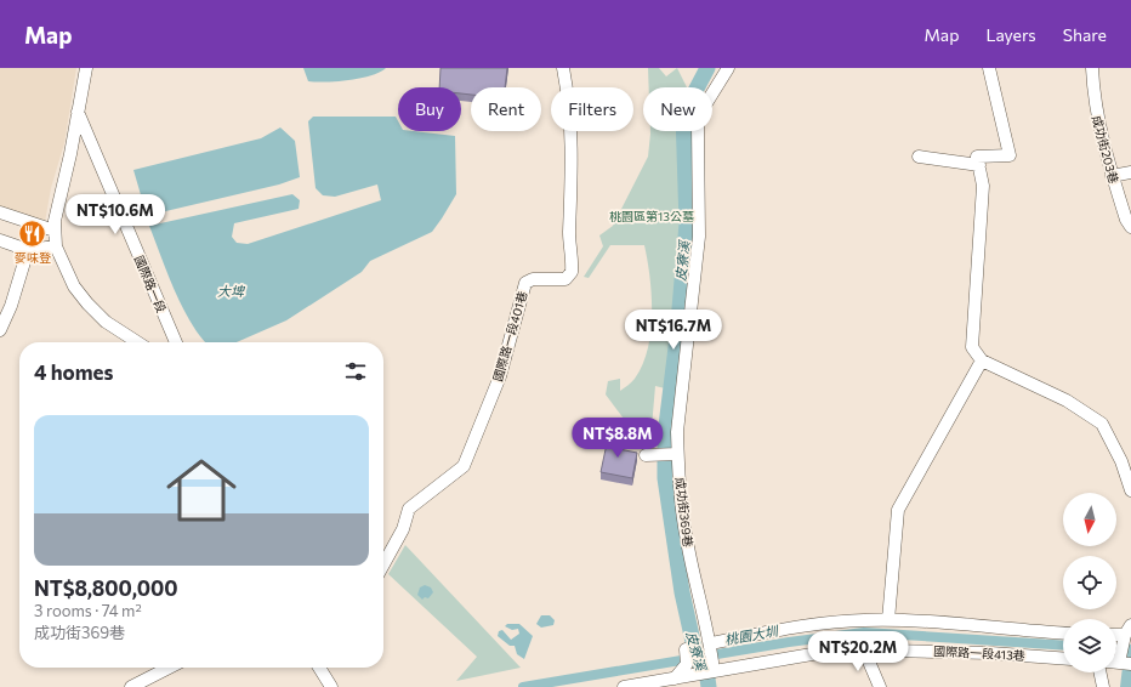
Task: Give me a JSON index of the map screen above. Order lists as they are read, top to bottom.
{
  "streets": {
    "street": [
      "成功街203巷",
      "國際路一段",
      "國際路一段401巷",
      "成功街369巷",
      "國際路一段413巷"
    ]
  },
  "crossings": [
    ["成功街369巷", "國際路一段413巷"]
  ],
  "water": ["皮寮溪", "大埤", "桃園大圳"],
  "parks": ["桃園區第13公墓"],
  "places": {
    "restaurant": ["麥味登"]
  },
  "north": "bottom",
  "page": {
    "header": "Map",
    "nav": ["Map", "Layers", "Share"],
    "chip": [
      "Buy",
      "Rent",
      "Filters",
      "New"
    ],
    "price": [
      "NT$10.6M",
      "NT$16.7M",
      "NT$8.8M",
      "NT$20.2M"
    ],
    "heading": "4 homes",
    "list": [
      {
        "name": "NT$8,800,000",
        "note": "3 rooms · 74 m² · 成功街369巷"
      }
    ]
  }
}
